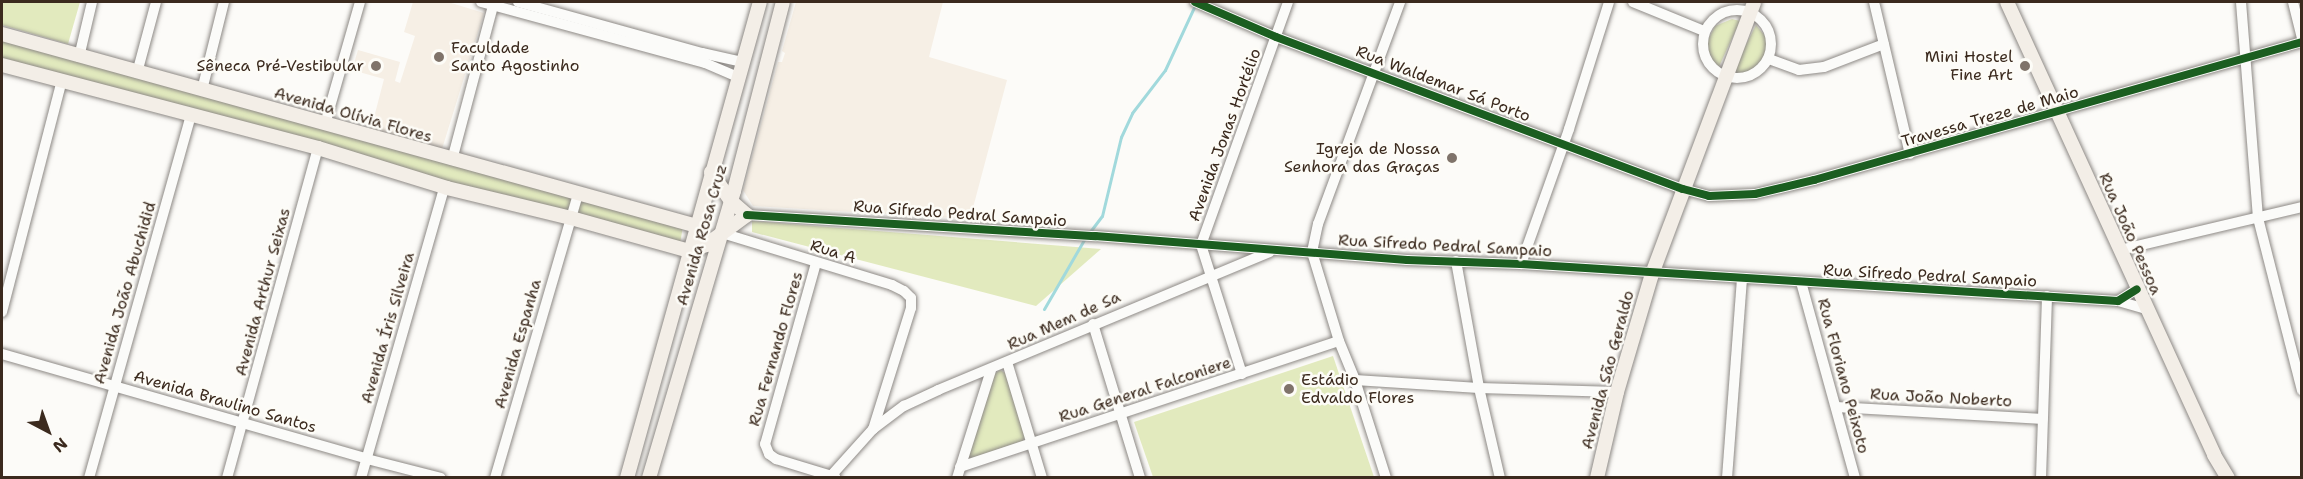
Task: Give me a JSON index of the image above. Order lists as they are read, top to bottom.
{
  "streets": {
    "main road": [
      "Avenida Olívia Flores",
      "Rua João Pessoa",
      "Avenida Rosa Cruz",
      "Avenida São Geraldo"
    ],
    "street": [
      "Rua Waldemar Sá Porto",
      "Travessa Treze de Maio",
      "Avenida Jonas Hortélio",
      "Rua Sifredo Pedral Sampaio",
      "Rua A",
      "Avenida Arthur Seixas",
      "Avenida João Abuchidid",
      "Rua Mem de Sa",
      "Avenida Íris Silveira",
      "Avenida Espanha",
      "Rua Fernando Flores",
      "Rua Floriano Peixoto",
      "Rua General Falconiere",
      "Rua João Noberto",
      "Avenida Braulino Santos"
    ]
  },
  "crossings": [
    ["Rua Waldemar Sá Porto", "Travessa Treze de Maio"],
    ["Rua Waldemar Sá Porto", "Avenida Jonas Hortélio"],
    ["Rua Waldemar Sá Porto", "Avenida São Geraldo"],
    ["Avenida Olívia Flores", "Avenida Rosa Cruz"],
    ["Avenida Olívia Flores", "Avenida Espanha"],
    ["Travessa Treze de Maio", "Rua João Pessoa"],
    ["Travessa Treze de Maio", "Avenida São Geraldo"],
    ["Avenida Jonas Hortélio", "Rua Sifredo Pedral Sampaio"],
    ["Rua Sifredo Pedral Sampaio", "Rua João Pessoa"],
    ["Rua Sifredo Pedral Sampaio", "Rua Mem de Sa"],
    ["Rua Sifredo Pedral Sampaio", "Avenida São Geraldo"],
    ["Rua Sifredo Pedral Sampaio", "Rua Floriano Peixoto"],
    ["Avenida Rosa Cruz", "Rua A"],
    ["Rua A", "Rua Mem de Sa"],
    ["Rua A", "Rua Fernando Flores"],
    ["Avenida Arthur Seixas", "Avenida Braulino Santos"],
    ["Avenida João Abuchidid", "Avenida Braulino Santos"],
    ["Avenida Íris Silveira", "Avenida Braulino Santos"],
    ["Rua Floriano Peixoto", "Rua João Noberto"]
  ],
  "places": [
    "Faculdade Santo Agostinho",
    "Sêneca Pré-Vestibular",
    "Mini Hostel Fine Art",
    "Igreja de Nossa Senhora das Graças",
    "Estádio Edvaldo Flores"
  ],
  "north": "bottom right"
}
